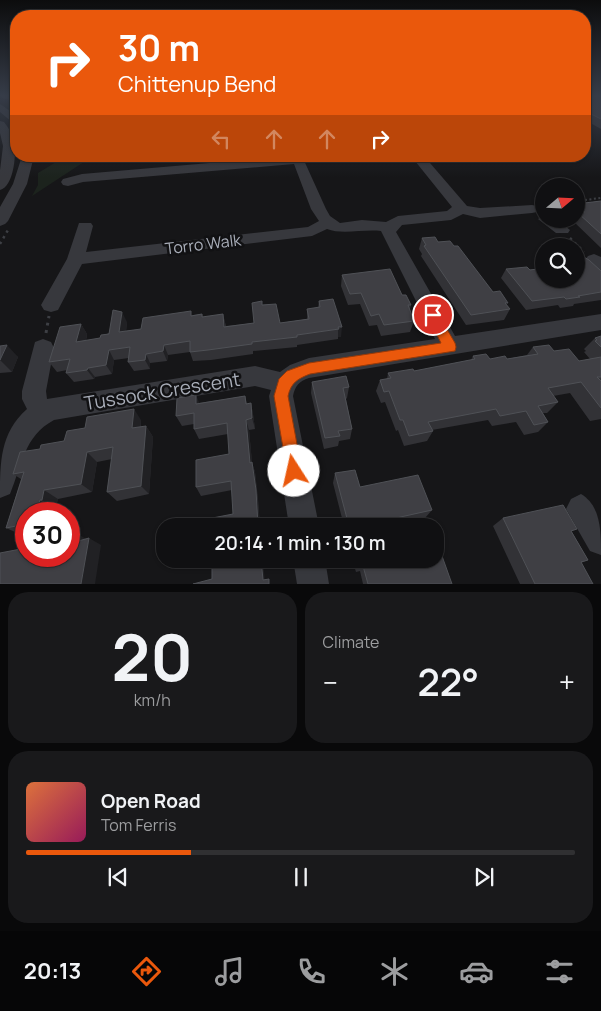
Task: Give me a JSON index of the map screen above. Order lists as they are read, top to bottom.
{
  "streets": {
    "street": ["Torro Walk", "Tussock Crescent"]
  },
  "north": "right",
  "page": {
    "turn": ["30 m", "Chittenup Bend"],
    "limit": "30",
    "trip": "20:14 · 1 min · 130 m",
    "tile": [
      ["20", "km/h"],
      "Climate"
    ],
    "heat": ["−", "22°", "+"],
    "song": ["Open Road", "Tom Ferris"],
    "tabs": "20:13"
  }
}
